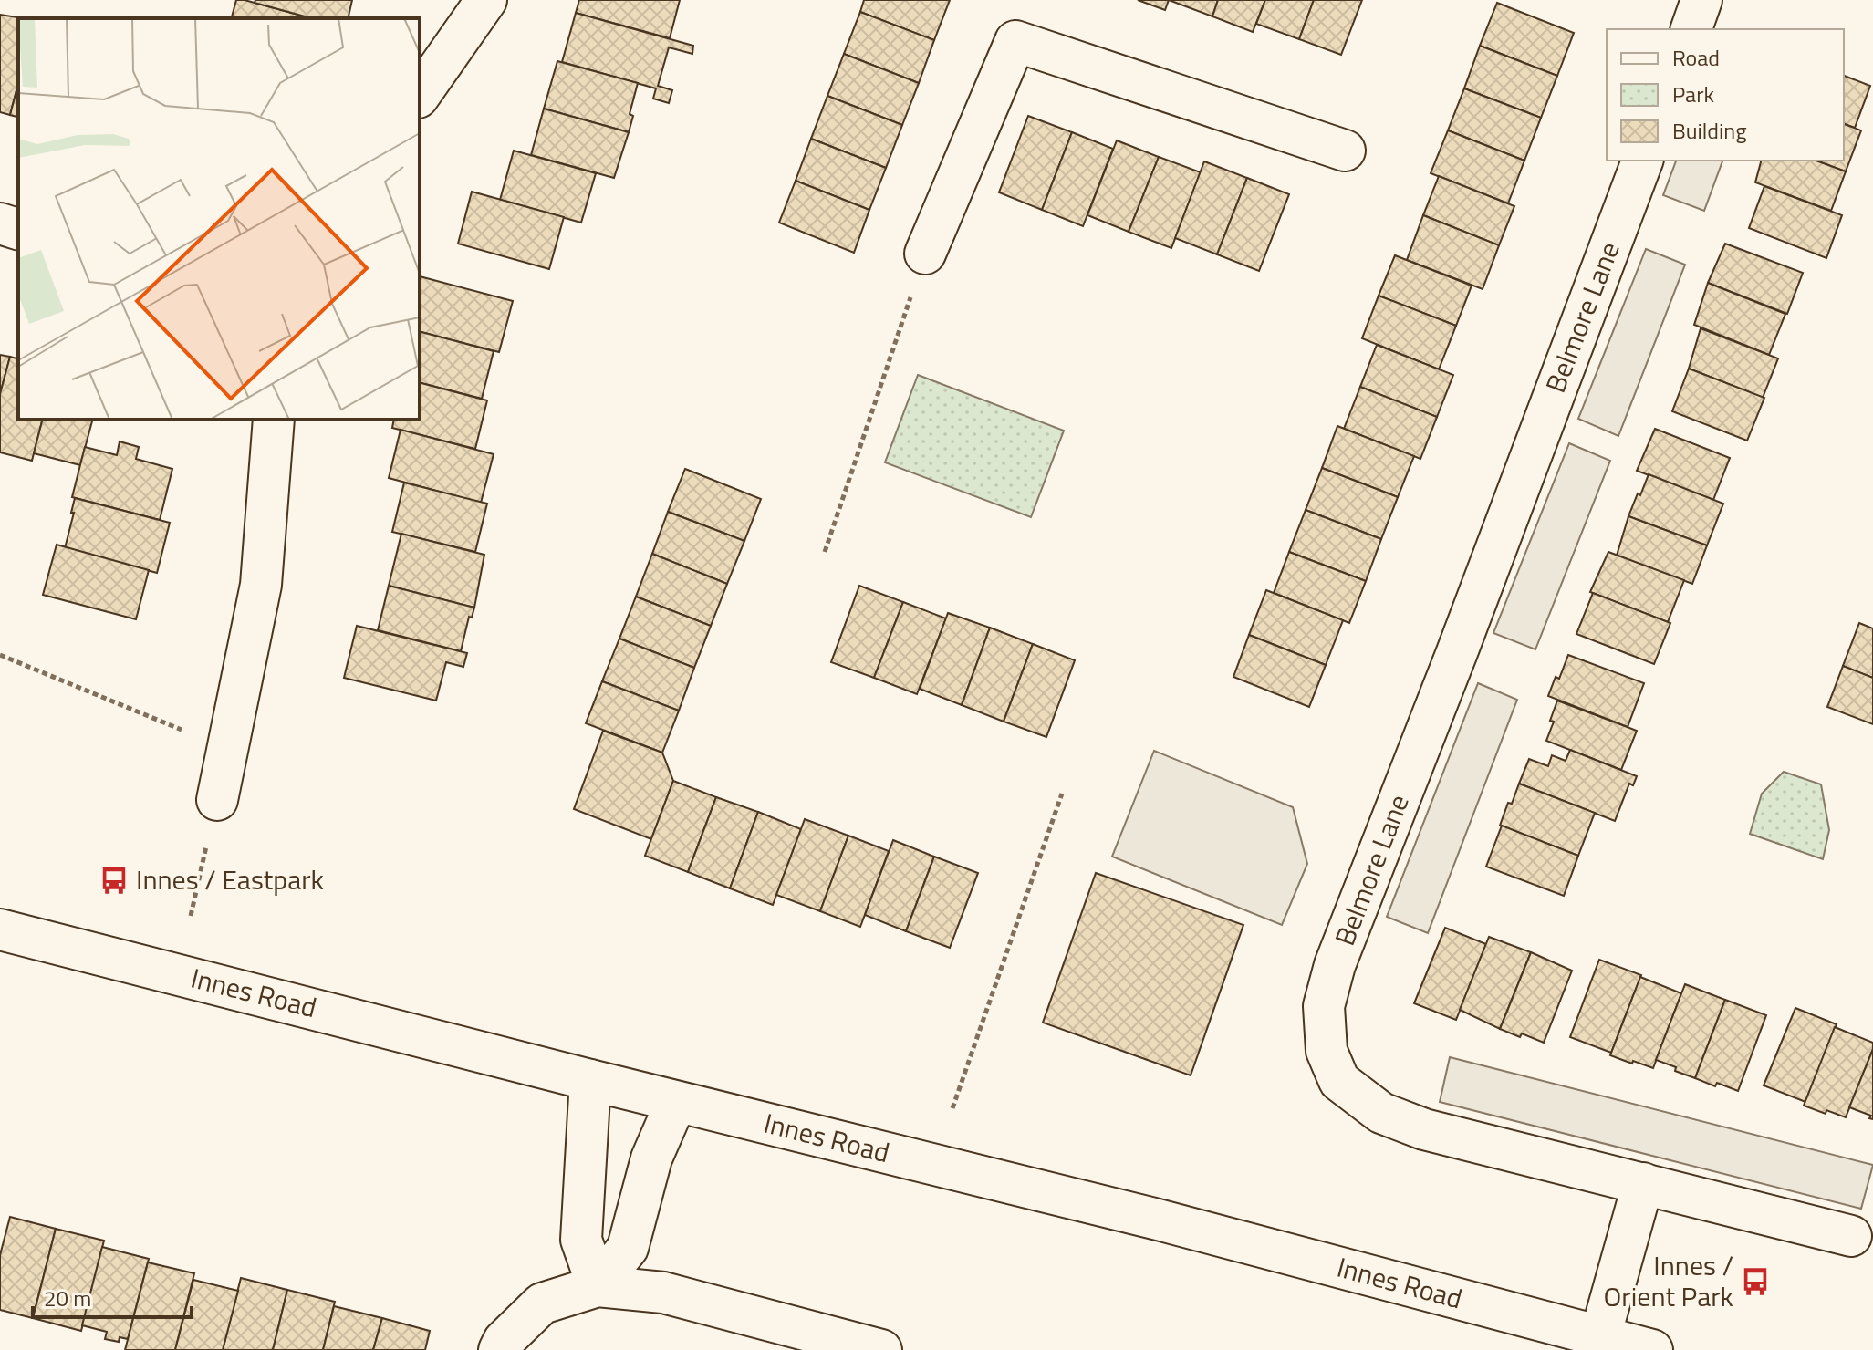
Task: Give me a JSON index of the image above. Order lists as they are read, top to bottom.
{
  "streets": {
    "street": ["Belmore Lane", "Innes Road"]
  },
  "places": {
    "bus stop": ["Innes / Eastpark", "Innes / Orient Park"]
  },
  "legend": ["Road", "Park", "Building"],
  "scale_bar": "20 m"
}
